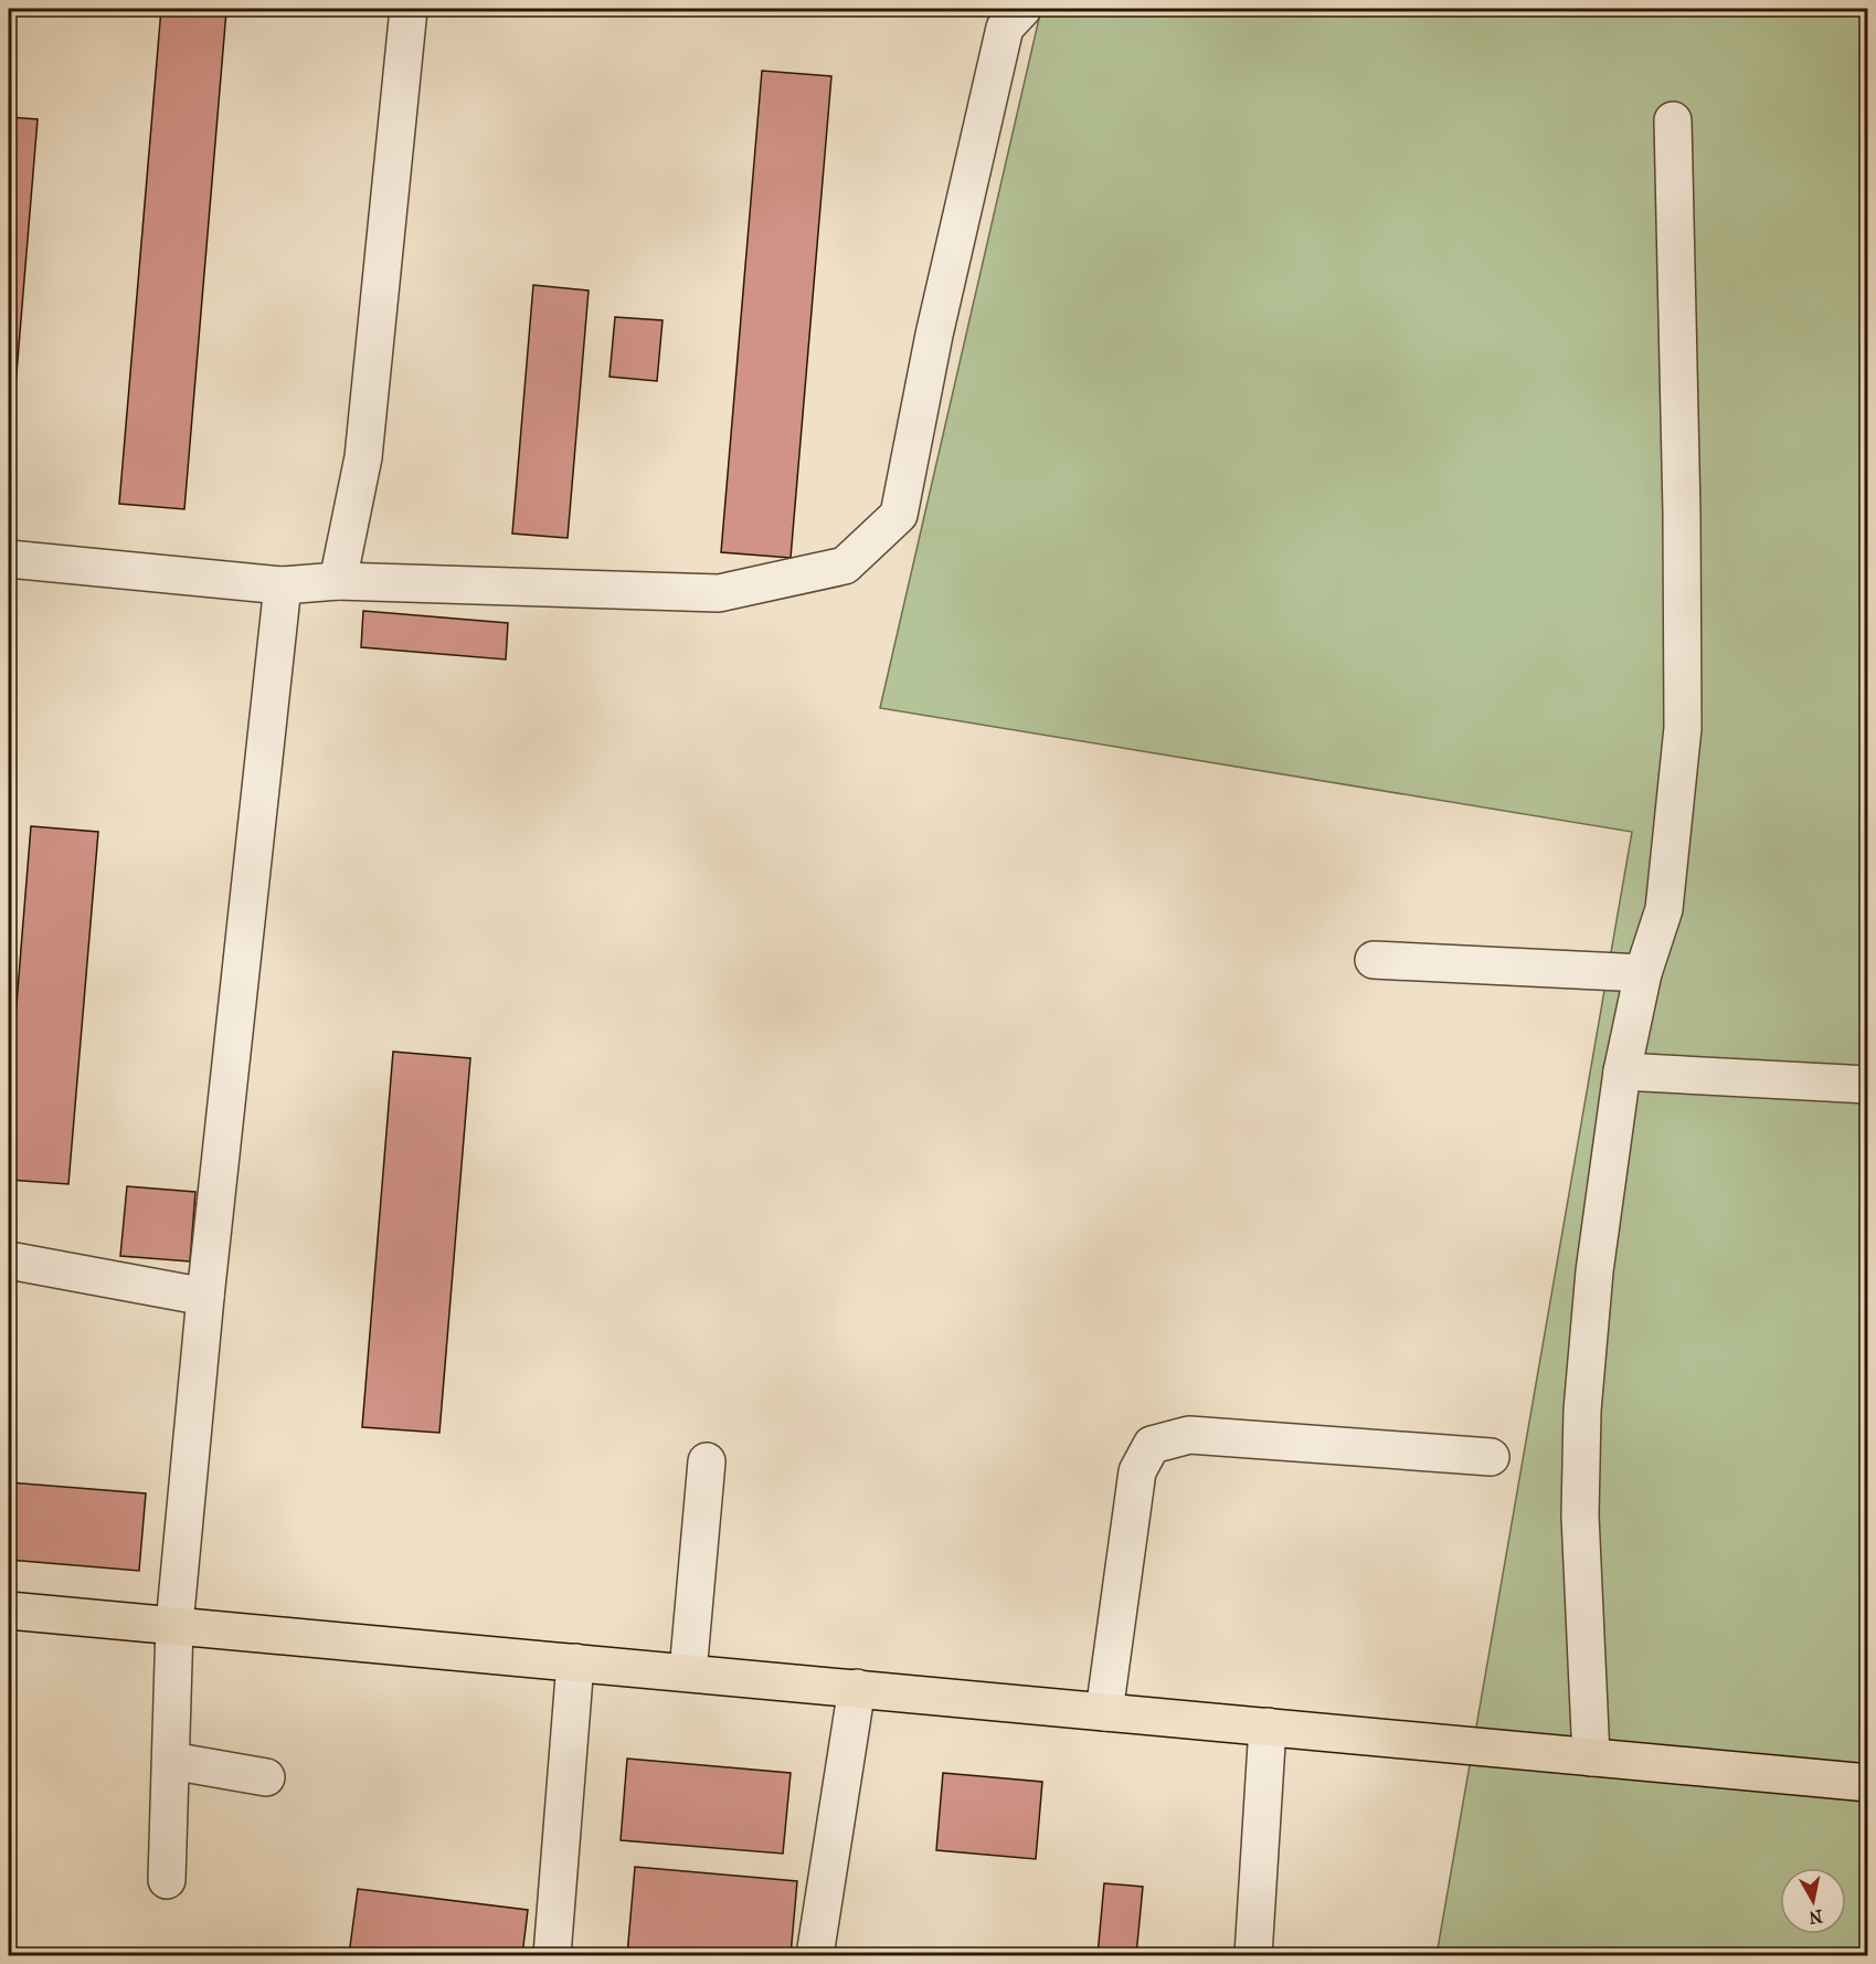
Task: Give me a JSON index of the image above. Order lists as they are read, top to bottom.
{
  "north": "bottom"
}
